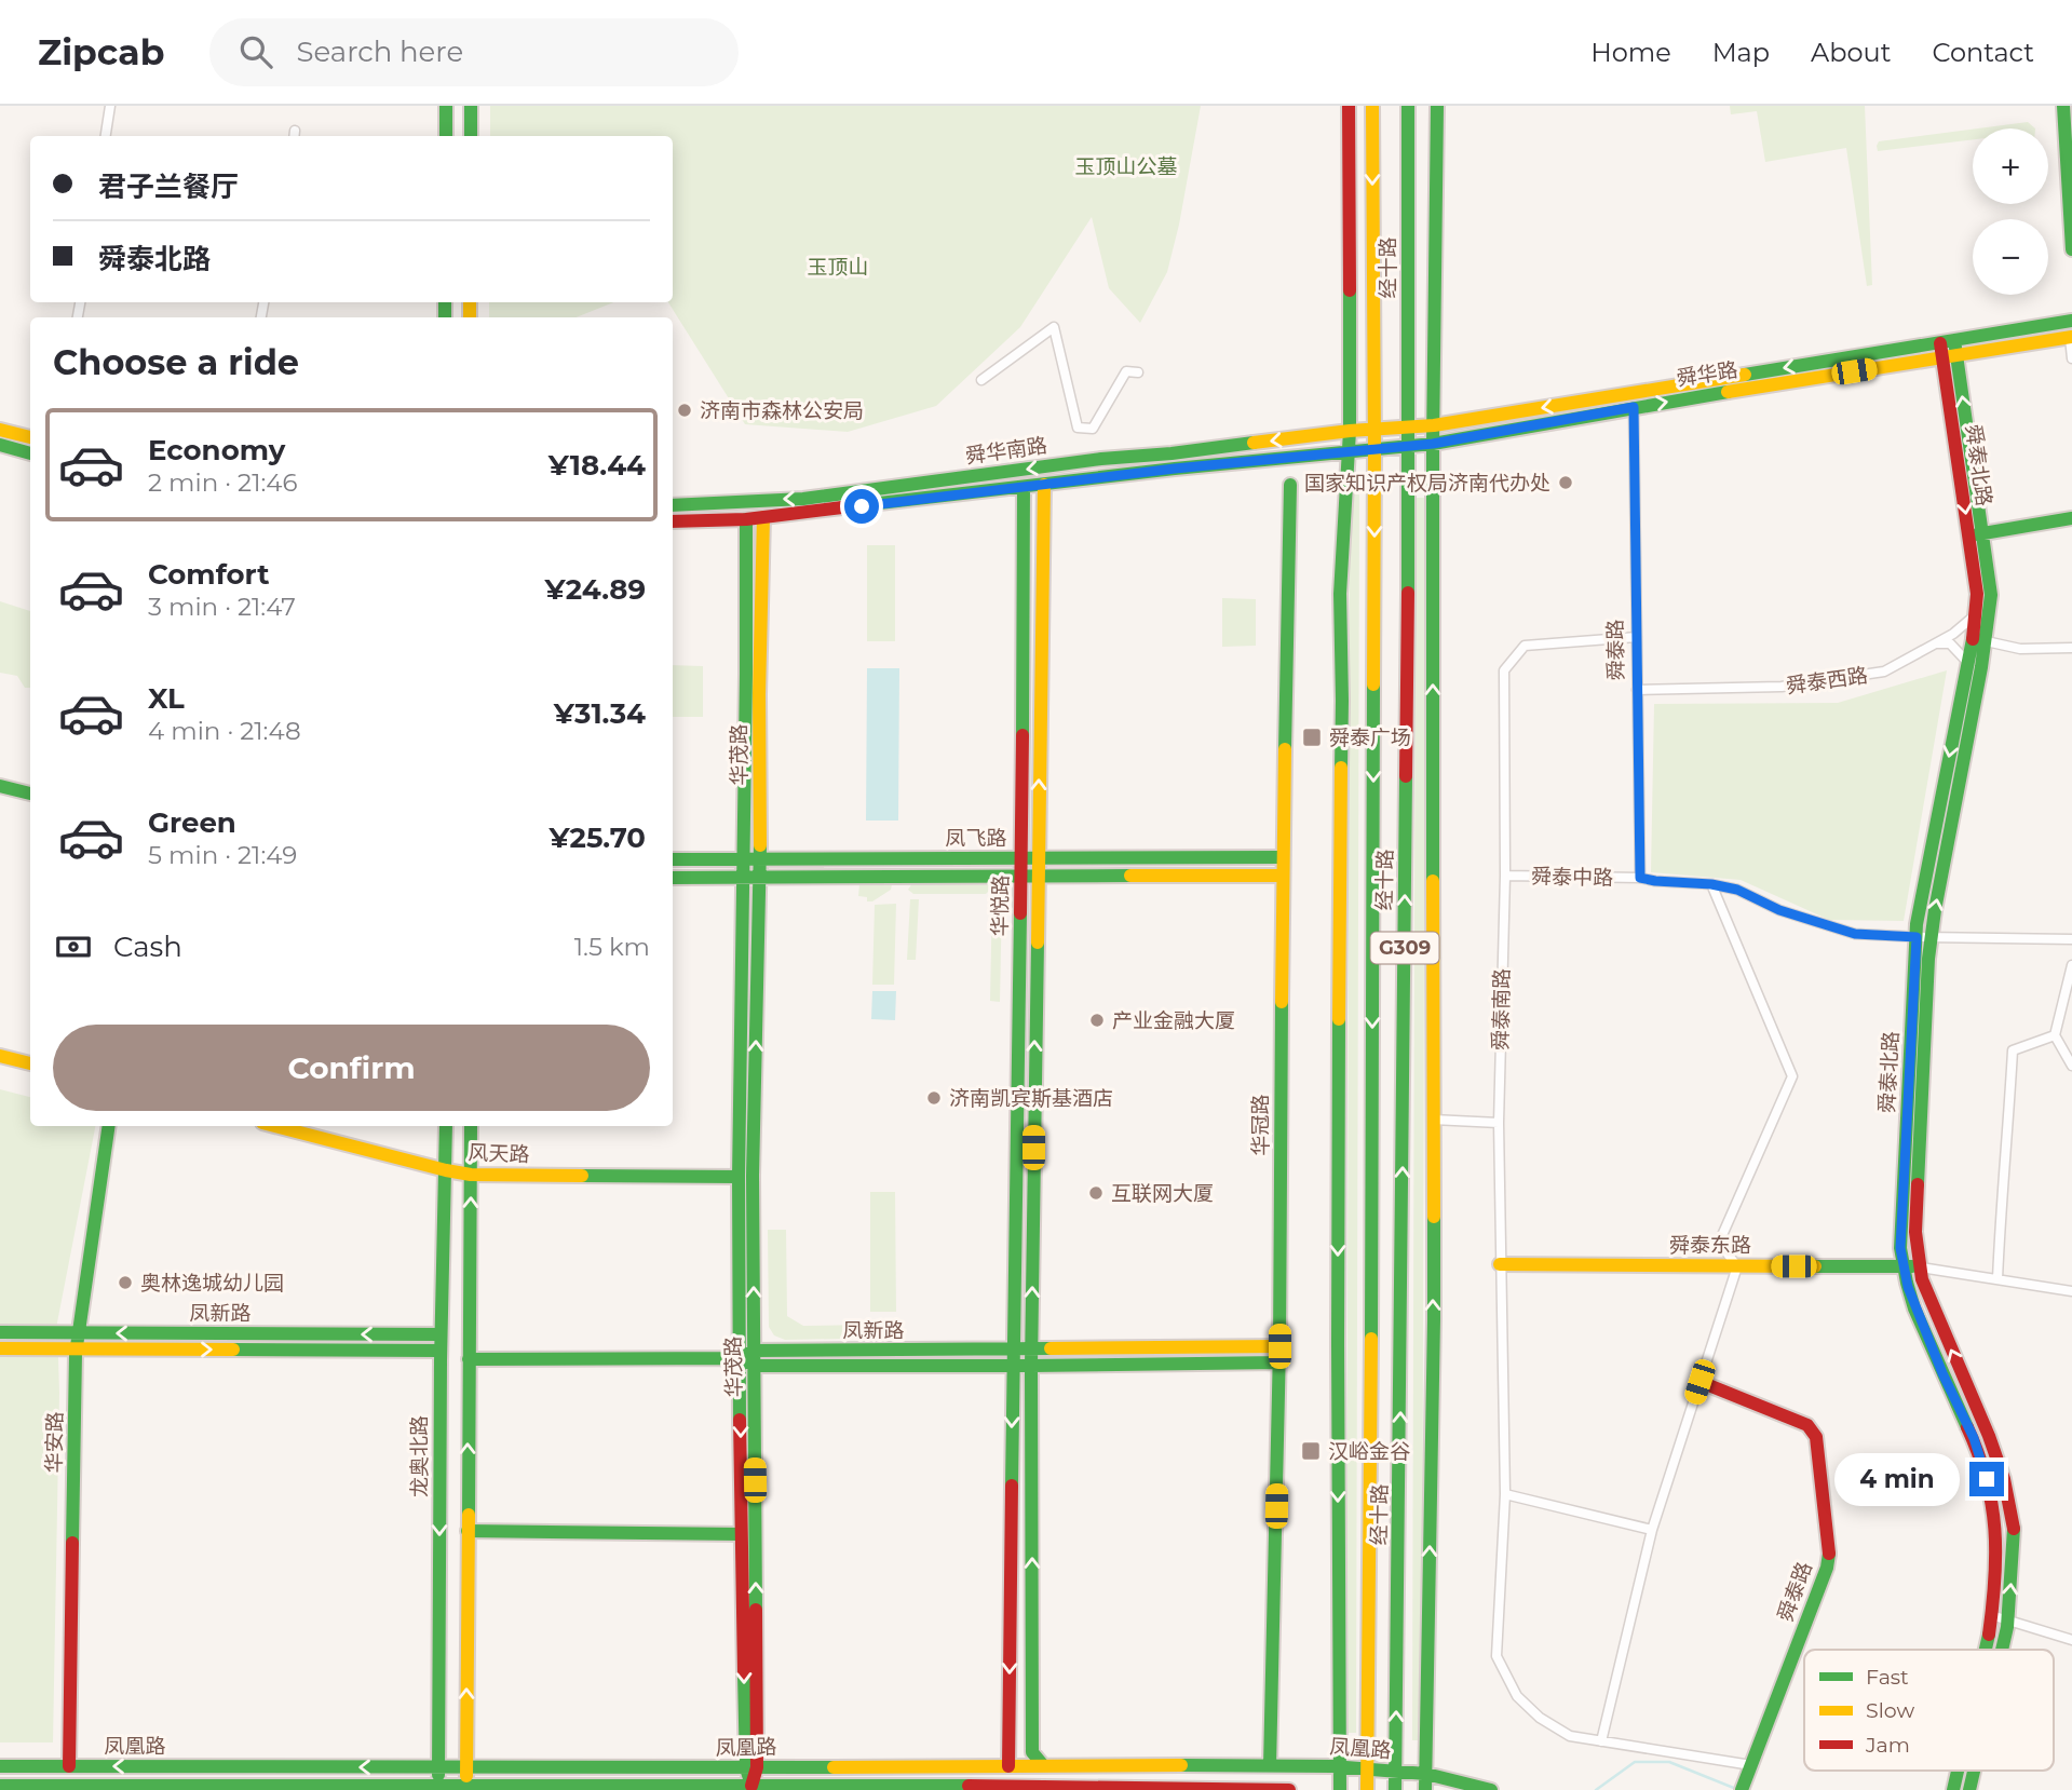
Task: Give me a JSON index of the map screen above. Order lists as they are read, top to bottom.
{
  "streets": {
    "main road": [
      "经十路",
      "舜华路",
      "舜华南路",
      "舜泰北路",
      "舜泰路",
      "华茂路",
      "凤飞路",
      "华悦路",
      "G309",
      "华冠路",
      "风天路",
      "舜泰东路",
      "凤新路",
      "华安路",
      "龙奥北路",
      "凤凰路"
    ],
    "street": ["舜泰西路", "舜泰中路", "舜泰南路"]
  },
  "crossings": [
    ["经十路", "舜华路"],
    ["经十路", "舜华南路"],
    ["经十路", "G309"],
    ["经十路", "凤凰路"],
    ["舜华路", "舜华南路"],
    ["舜华路", "舜泰路"],
    ["舜华南路", "华茂路"],
    ["舜华南路", "华悦路"],
    ["舜泰北路", "舜泰西路"],
    ["舜泰北路", "舜泰东路"],
    ["舜泰路", "舜泰西路"],
    ["舜泰路", "舜泰中路"],
    ["舜泰路", "舜泰南路"],
    ["华茂路", "凤飞路"],
    ["华茂路", "风天路"],
    ["华茂路", "凤新路"],
    ["华茂路", "凤凰路"],
    ["凤飞路", "华悦路"],
    ["凤飞路", "华冠路"],
    ["舜泰中路", "舜泰南路"],
    ["华悦路", "凤新路"],
    ["华悦路", "凤凰路"],
    ["G309", "凤凰路"],
    ["舜泰南路", "舜泰东路"],
    ["华冠路", "凤新路"],
    ["华冠路", "凤凰路"],
    ["风天路", "龙奥北路"],
    ["凤新路", "华安路"],
    ["凤新路", "龙奥北路"],
    ["华安路", "凤凰路"],
    ["龙奥北路", "凤凰路"]
  ],
  "parks": ["玉顶山公墓", "玉顶山"],
  "places": {
    "other": [
      "济南市森林公安局",
      "国家知识产权局济南代办处",
      "产业金融大厦",
      "济南凯宾斯基酒店",
      "互联网大厦",
      "奥林逸城幼儿园"
    ],
    "transit": ["舜泰广场", "汉峪金谷"]
  },
  "legend": ["Fast", "Slow", "Jam"],
  "page": {
    "header": "Zipcab",
    "search": "Search here",
    "nav": [
      "Home",
      "Map",
      "About",
      "Contact"
    ],
    "map_buttons": ["+", "−"],
    "banner": ["君子兰餐厅", "舜泰北路"],
    "heading": "Choose a ride",
    "list": [
      {
        "name": "Economy",
        "note": "2 min · 21:46",
        "value": "¥18.44"
      },
      {
        "name": "Comfort",
        "note": "3 min · 21:47",
        "value": "¥24.89"
      },
      {
        "name": "XL",
        "note": "4 min · 21:48",
        "value": "¥31.34"
      },
      {
        "name": "Green",
        "note": "5 min · 21:49",
        "value": "¥25.70"
      }
    ],
    "pay": ["Cash", "1.5 km"],
    "buttons": "Confirm",
    "bubble": "4 min"
  }
}
